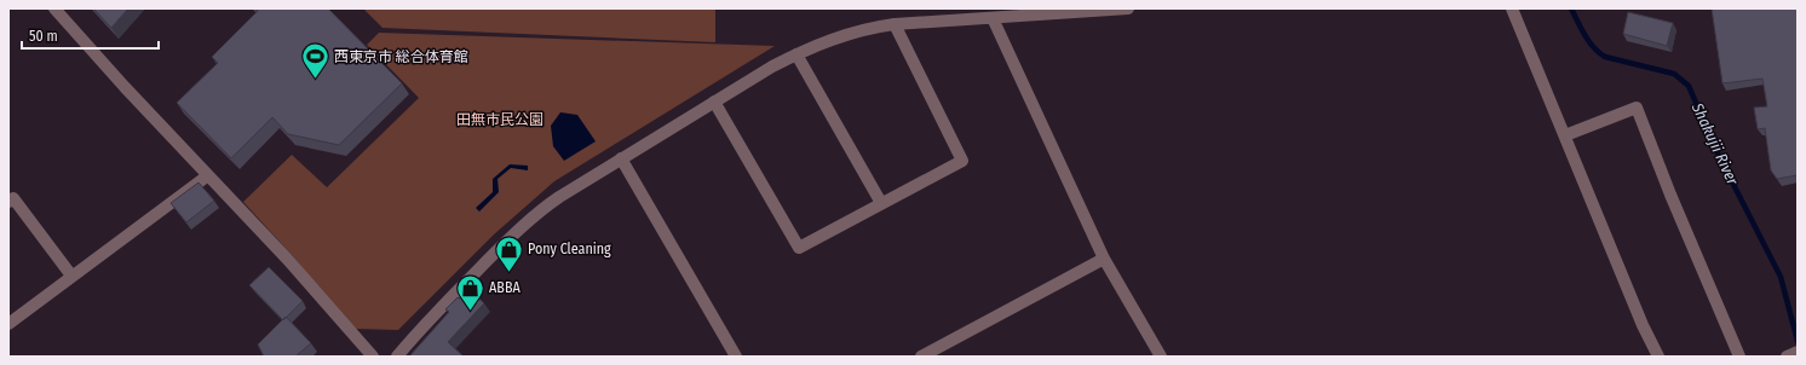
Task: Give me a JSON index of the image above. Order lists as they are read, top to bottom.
{
  "water": ["Shakujii River"],
  "parks": ["田無市民公園"],
  "places": {
    "sports": ["西東京市 総合体育館"],
    "shop": ["Pony Cleaning", "ABBA"]
  },
  "scale_bar": "50 m"
}
